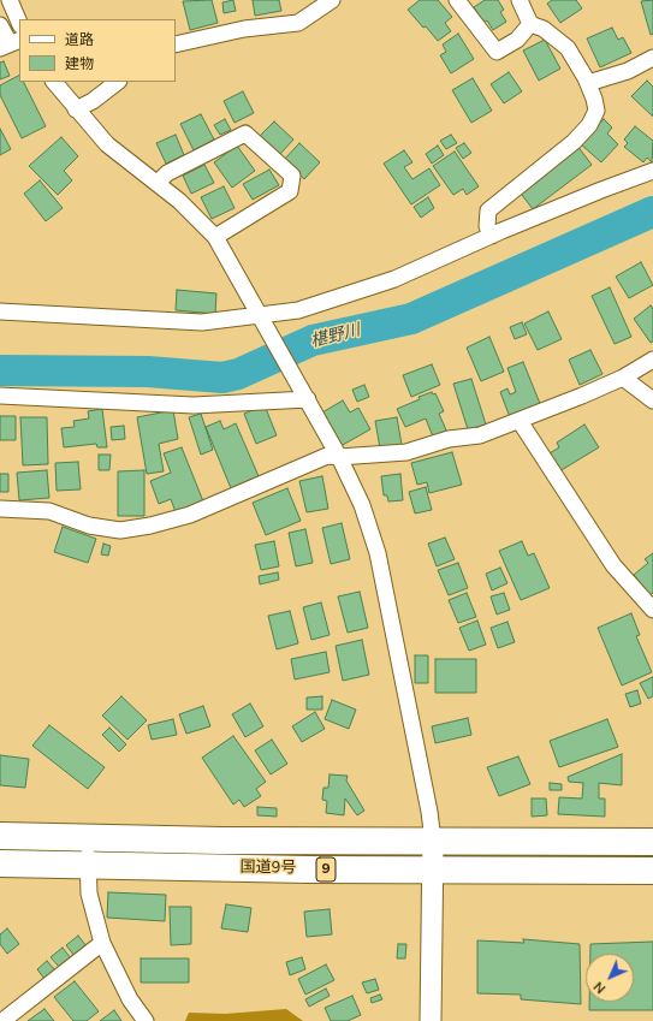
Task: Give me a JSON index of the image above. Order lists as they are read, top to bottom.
{
  "streets": {
    "highway": ["国道9号", "9"]
  },
  "water": ["椹野川"],
  "legend": ["道路", "建物"],
  "north": "bottom left"
}
